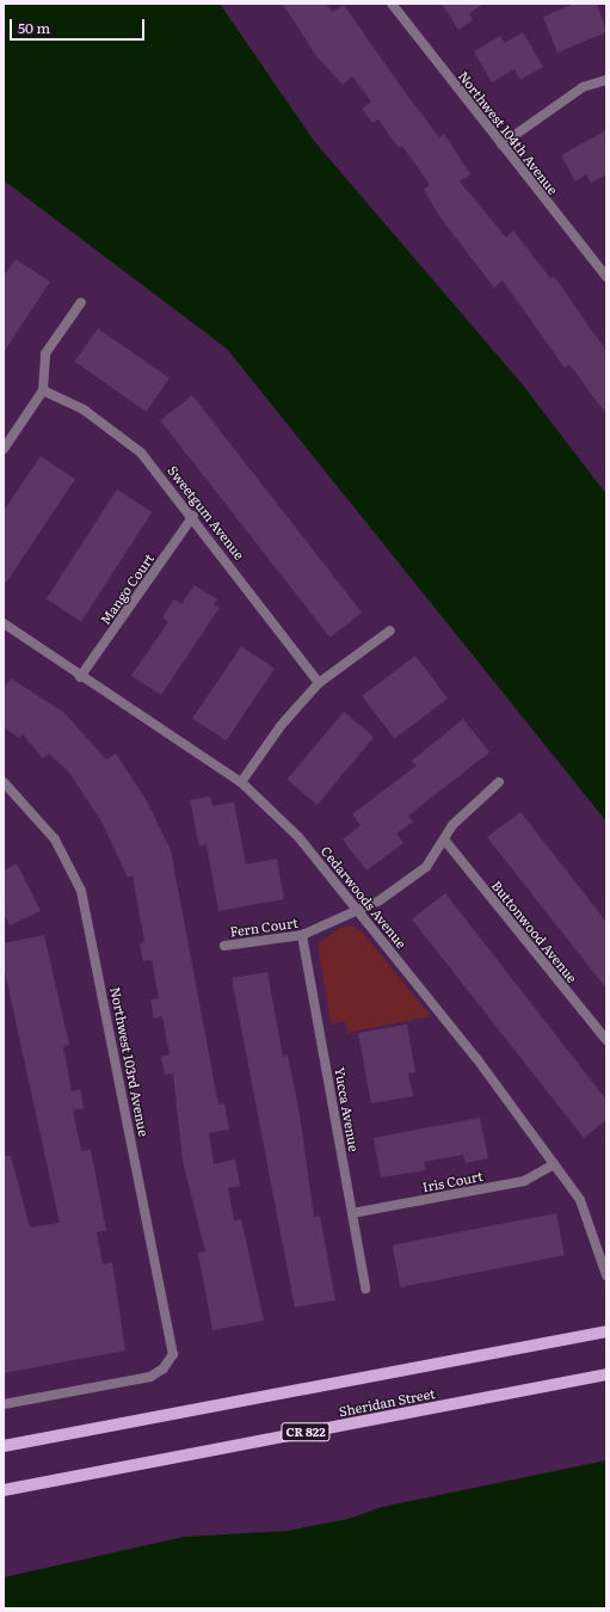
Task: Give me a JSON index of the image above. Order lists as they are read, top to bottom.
{
  "streets": {
    "main road": ["Sheridan Street", "CR 822"],
    "street": [
      "Northwest 104th Avenue",
      "Sweetgum Avenue",
      "Mango Court",
      "Cedarwoods Avenue",
      "Fern Court",
      "Buttonwood Avenue",
      "Northwest 103rd Avenue",
      "Yucca Avenue",
      "Iris Court"
    ]
  },
  "crossings": [
    ["Sweetgum Avenue", "Mango Court"],
    ["Mango Court", "Cedarwoods Avenue"],
    ["Cedarwoods Avenue", "Fern Court"],
    ["Cedarwoods Avenue", "Iris Court"],
    ["Fern Court", "Buttonwood Avenue"],
    ["Fern Court", "Yucca Avenue"],
    ["Yucca Avenue", "Iris Court"]
  ],
  "scale_bar": "50 m"
}
